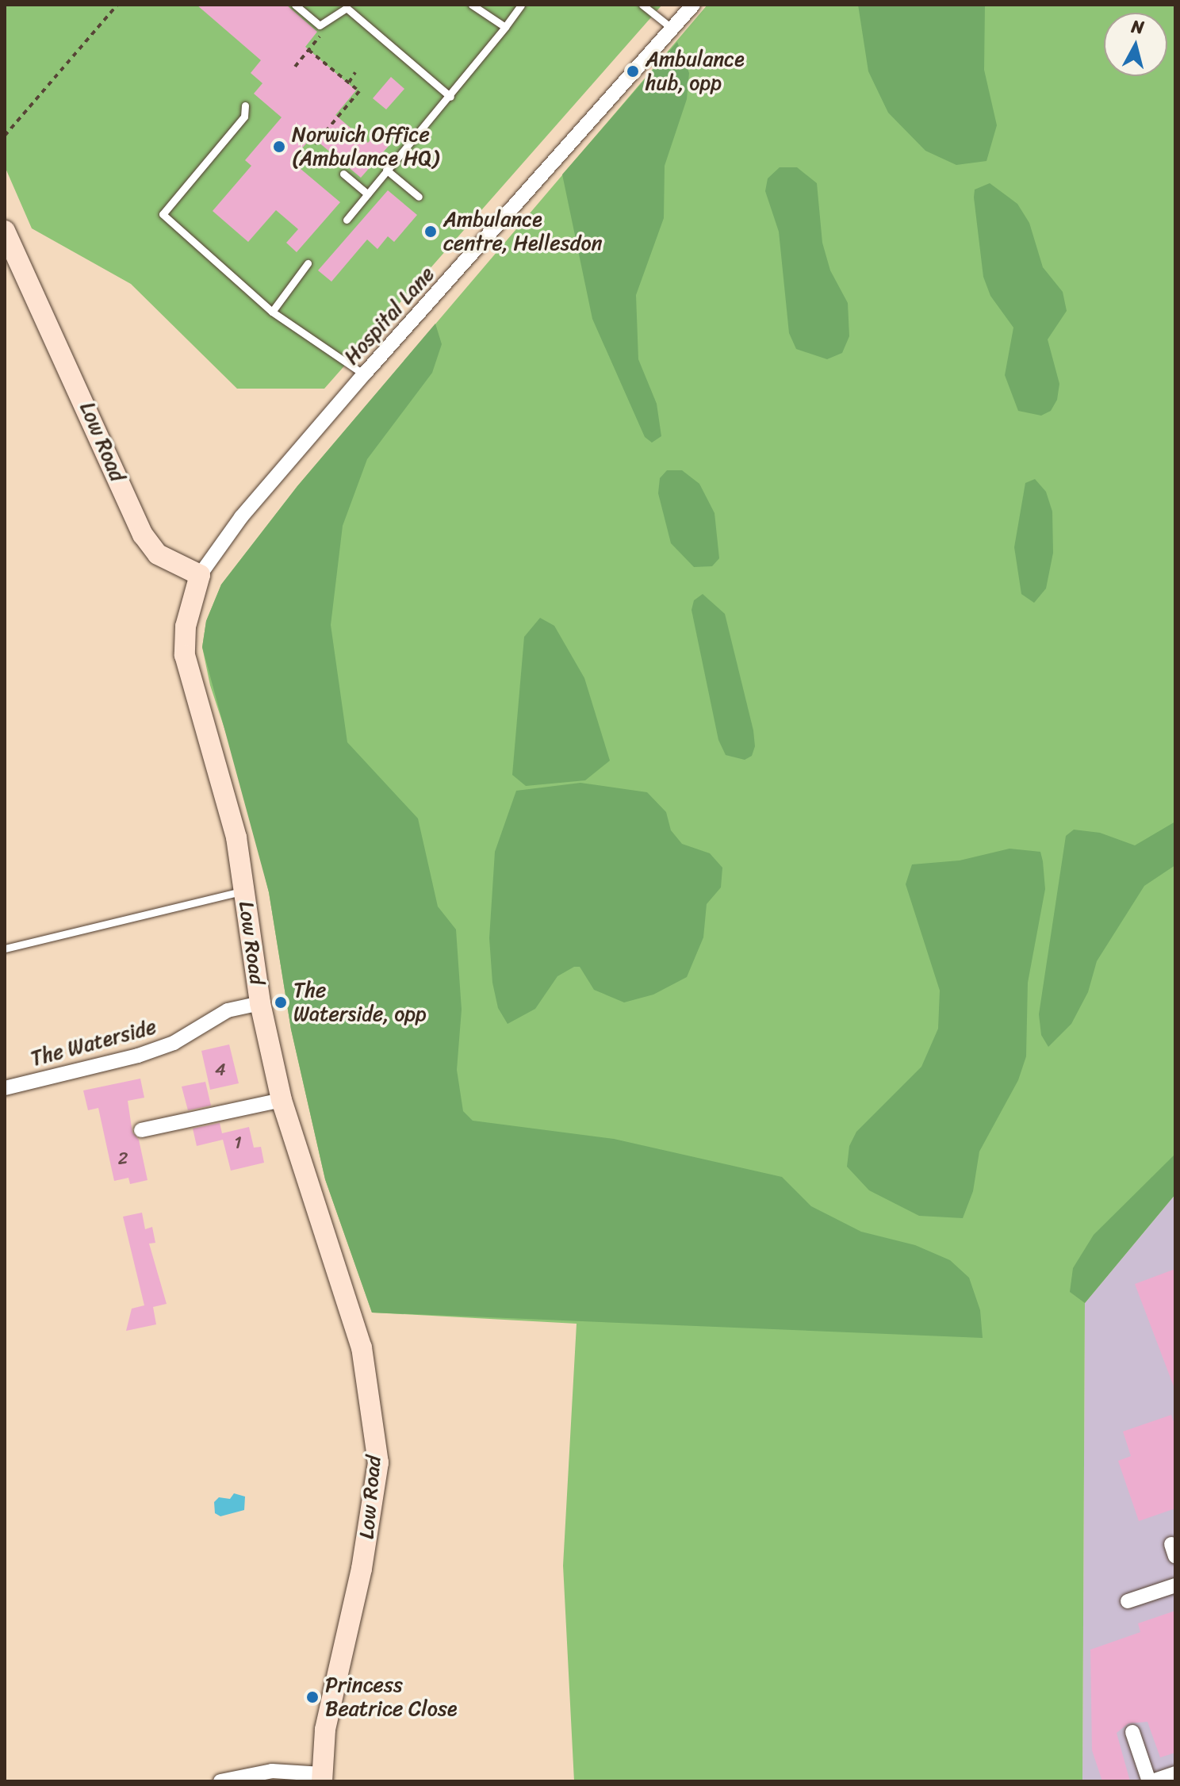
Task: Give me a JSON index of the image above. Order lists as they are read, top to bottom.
{
  "streets": {
    "street": ["Hospital Lane", "Low Road", "The Waterside"]
  },
  "crossings": [
    ["Hospital Lane", "Low Road"],
    ["Low Road", "The Waterside"]
  ],
  "places": [
    "Ambulance hub, opp",
    "Norwich Office (Ambulance HQ)",
    "Ambulance centre, Hellesdon",
    "The Waterside, opp",
    "Princess Beatrice Close"
  ],
  "house_numbers": ["4", "1", "2"],
  "north": "top"
}
